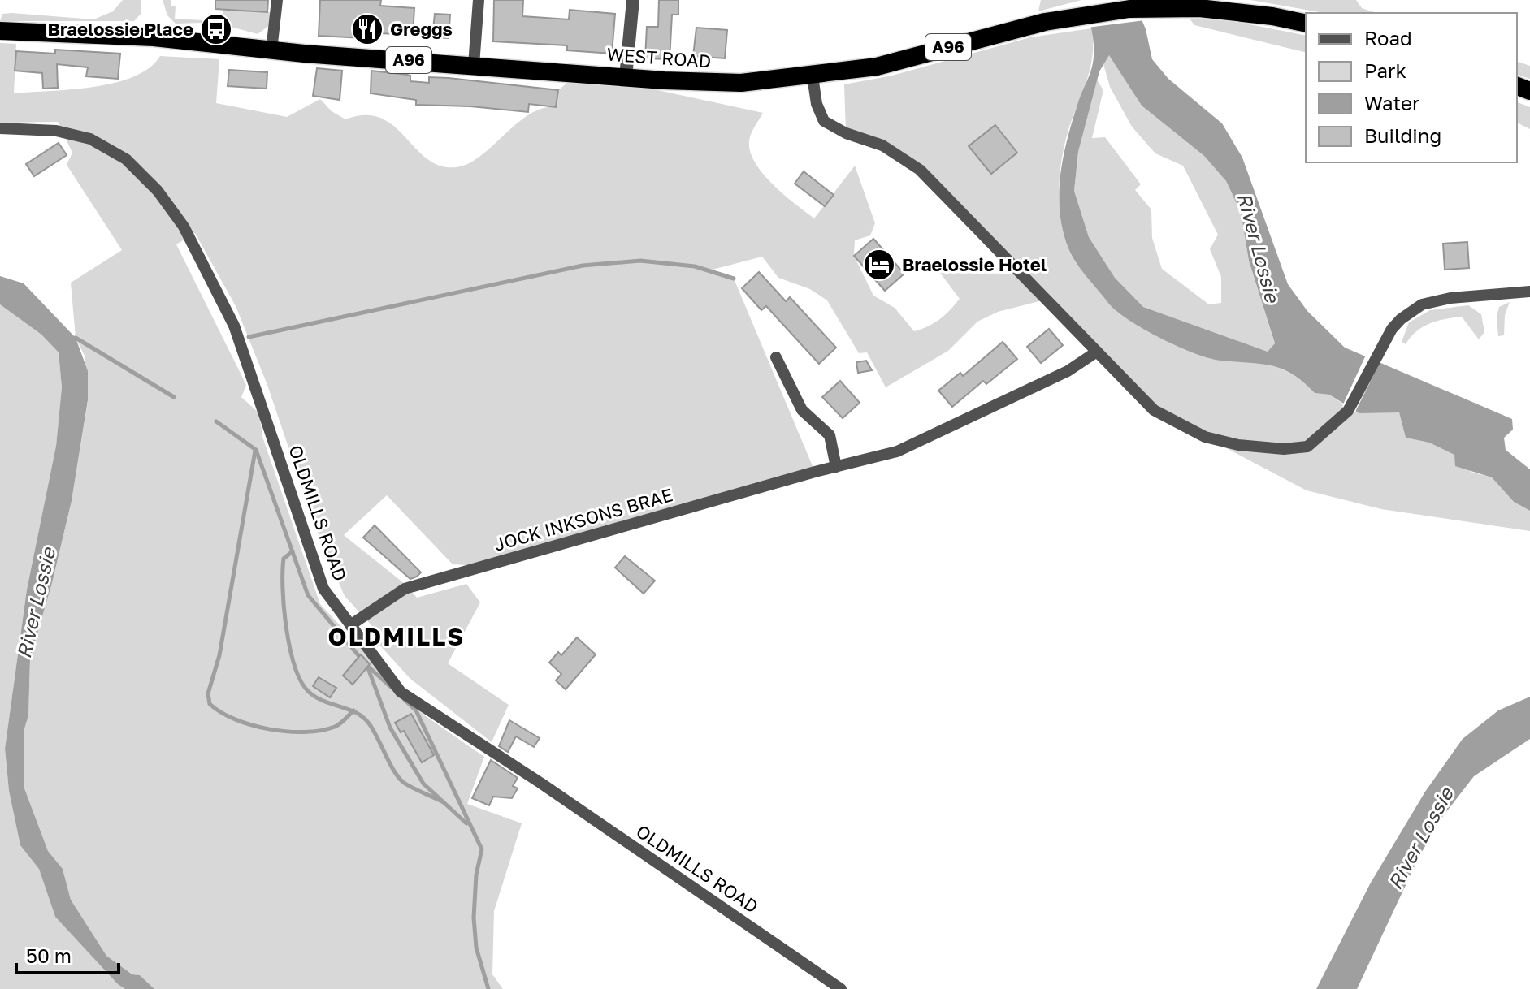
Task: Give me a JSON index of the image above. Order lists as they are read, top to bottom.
{
  "streets": {
    "highway": ["A96", "WEST ROAD"],
    "street": ["OLDMILLS ROAD", "JOCK INKSONS BRAE"]
  },
  "crossings": [
    ["OLDMILLS ROAD", "JOCK INKSONS BRAE"]
  ],
  "districts": ["OLDMILLS"],
  "water": ["River Lossie"],
  "places": {
    "bus stop": ["Braelossie Place"],
    "restaurant": ["Greggs"],
    "hotel": ["Braelossie Hotel"]
  },
  "legend": [
    "Road",
    "Park",
    "Water",
    "Building"
  ],
  "scale_bar": "50 m"
}
